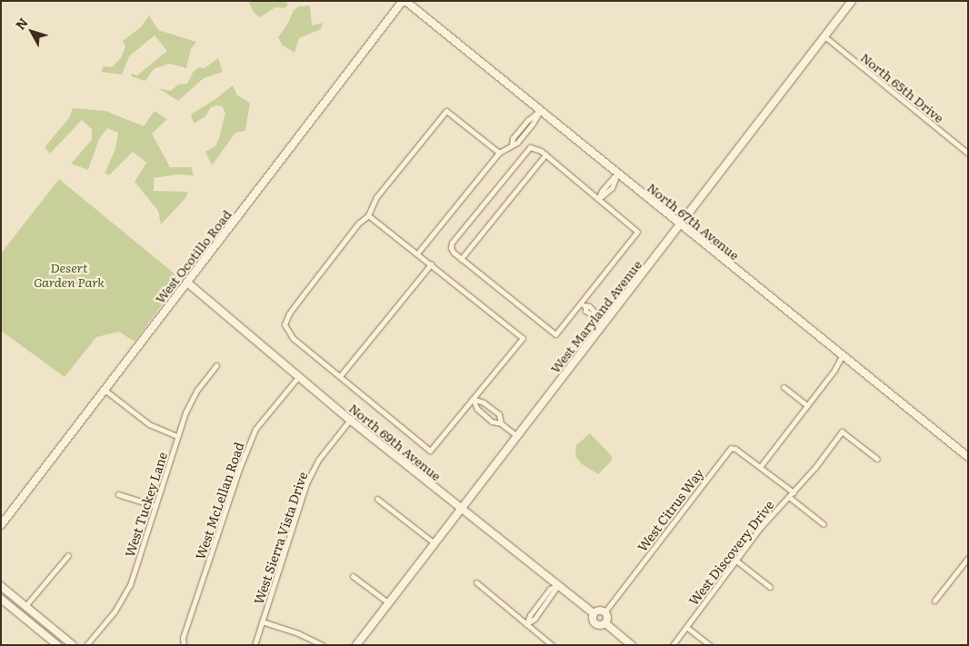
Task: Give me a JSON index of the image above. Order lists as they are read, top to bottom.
{
  "streets": {
    "street": [
      "North 65th Drive",
      "North 67th Avenue",
      "West Ocotillo Road",
      "West Maryland Avenue",
      "North 69th Avenue",
      "West McLellan Road",
      "West Tuckey Lane",
      "West Citrus Way",
      "West Sierra Vista Drive",
      "West Discovery Drive"
    ]
  },
  "crossings": [
    ["North 65th Drive", "West Maryland Avenue"],
    ["North 67th Avenue", "West Ocotillo Road"],
    ["North 67th Avenue", "West Maryland Avenue"],
    ["West Ocotillo Road", "North 69th Avenue"],
    ["West Maryland Avenue", "North 69th Avenue"],
    ["North 69th Avenue", "West McLellan Road"],
    ["North 69th Avenue", "West Citrus Way"],
    ["North 69th Avenue", "West Sierra Vista Drive"],
    ["West Citrus Way", "West Discovery Drive"]
  ],
  "parks": ["Desert Garden Park"],
  "north": "top left"
}
